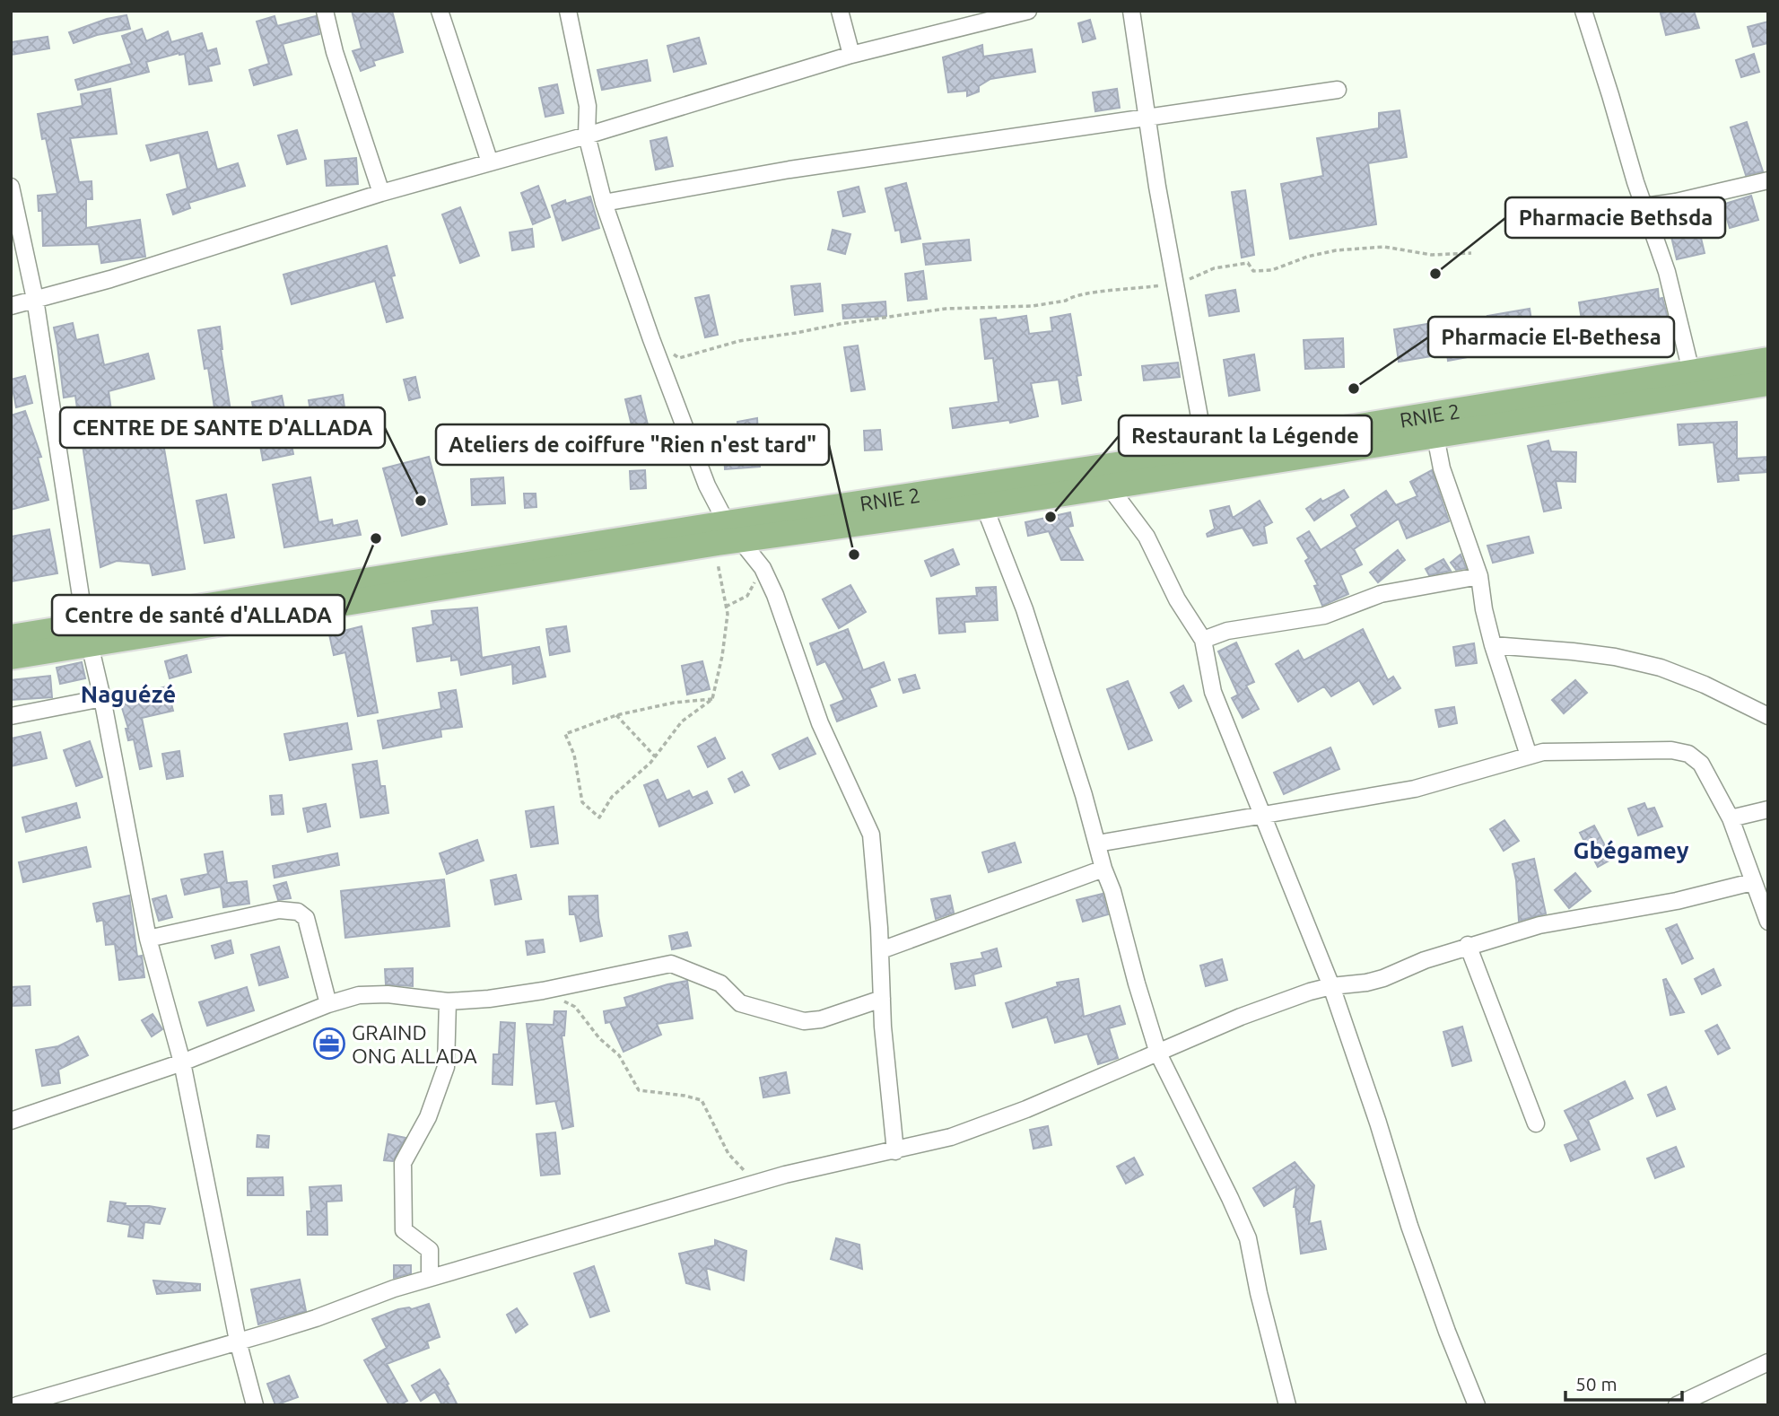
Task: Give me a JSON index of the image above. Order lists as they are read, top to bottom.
{
  "streets": {
    "highway": ["RNIE 2"]
  },
  "districts": ["Naguézé", "Gbégamey"],
  "places": {
    "other": [
      "Pharmacie Bethsda",
      "Pharmacie El-Bethesa",
      "CENTRE DE SANTE D'ALLADA",
      "Restaurant la Légende",
      "Centre de santé d'ALLADA",
      "Ateliers de coiffure \"Rien n'est tard\""
    ],
    "office": ["GRAIND ONG ALLADA"]
  },
  "scale_bar": "50 m"
}
